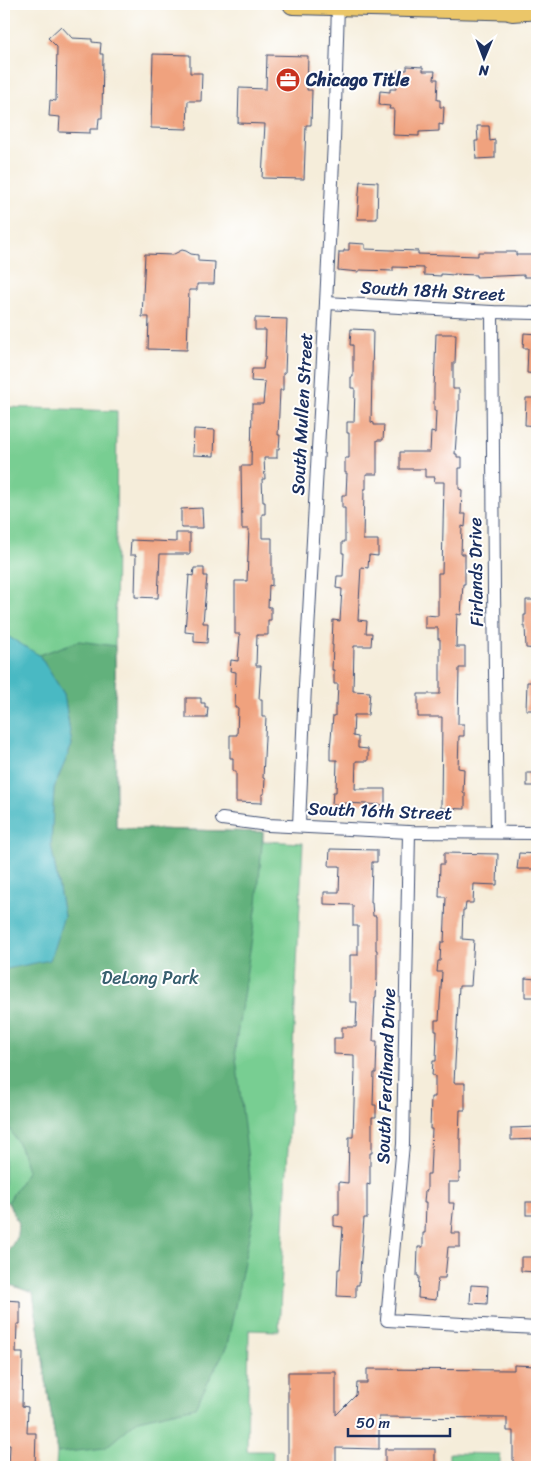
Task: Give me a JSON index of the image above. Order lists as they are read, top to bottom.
{
  "streets": {
    "street": [
      "South 18th Street",
      "South Mullen Street",
      "Firlands Drive",
      "South 16th Street",
      "South Ferdinand Drive"
    ]
  },
  "crossings": [
    ["South 18th Street", "South Mullen Street"],
    ["South 18th Street", "Firlands Drive"],
    ["South Mullen Street", "South 16th Street"],
    ["Firlands Drive", "South 16th Street"],
    ["South 16th Street", "South Ferdinand Drive"]
  ],
  "parks": ["DeLong Park"],
  "places": {
    "office": ["Chicago Title"]
  },
  "scale_bar": "50 m",
  "north": "bottom"
}
